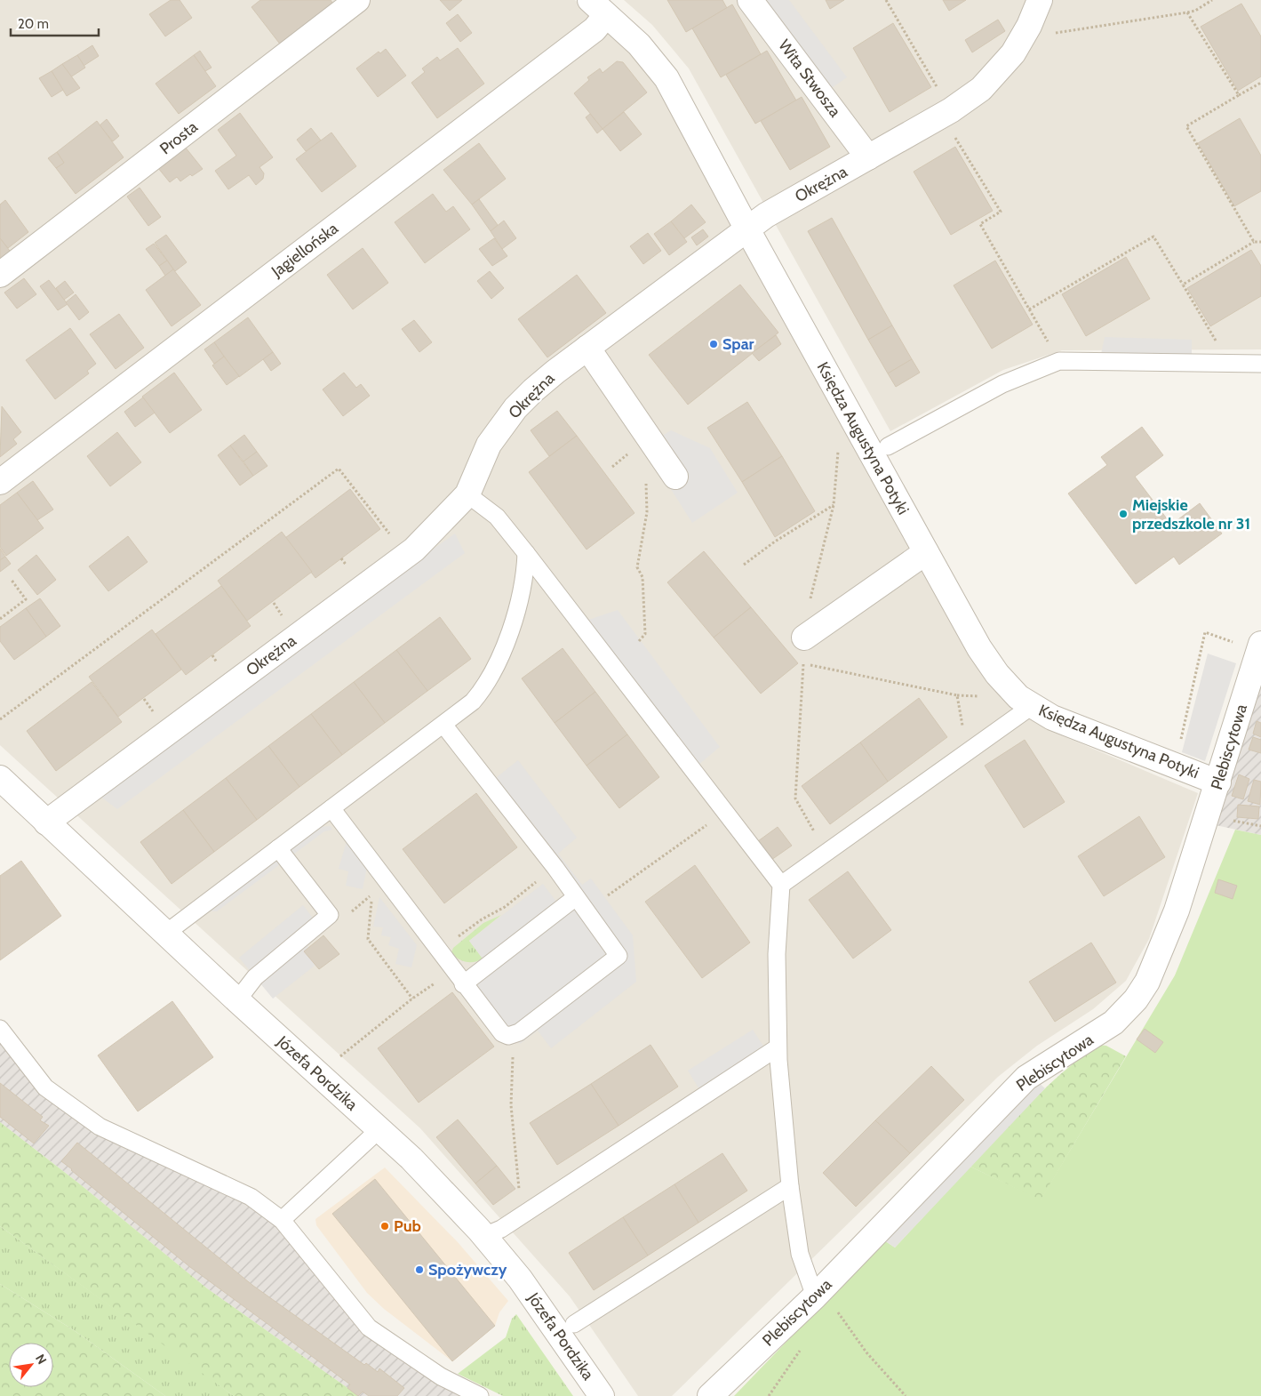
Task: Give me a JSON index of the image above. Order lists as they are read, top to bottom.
{
  "streets": {
    "street": [
      "Wita Stwosza",
      "Prosta",
      "Okrężna",
      "Jagiellońska",
      "Księdza Augustyna Potyki",
      "Plebiscytowa",
      "Józefa Pordzika"
    ]
  },
  "crossings": [
    ["Wita Stwosza", "Okrężna"],
    ["Okrężna", "Księdza Augustyna Potyki"],
    ["Okrężna", "Józefa Pordzika"],
    ["Jagiellońska", "Księdza Augustyna Potyki"],
    ["Księdza Augustyna Potyki", "Plebiscytowa"]
  ],
  "places": [
    "Spar",
    "Miejskie przedszkole nr 31",
    "Pub",
    "Spożywczy"
  ],
  "scale_bar": "20 m",
  "north": "top right"
}
